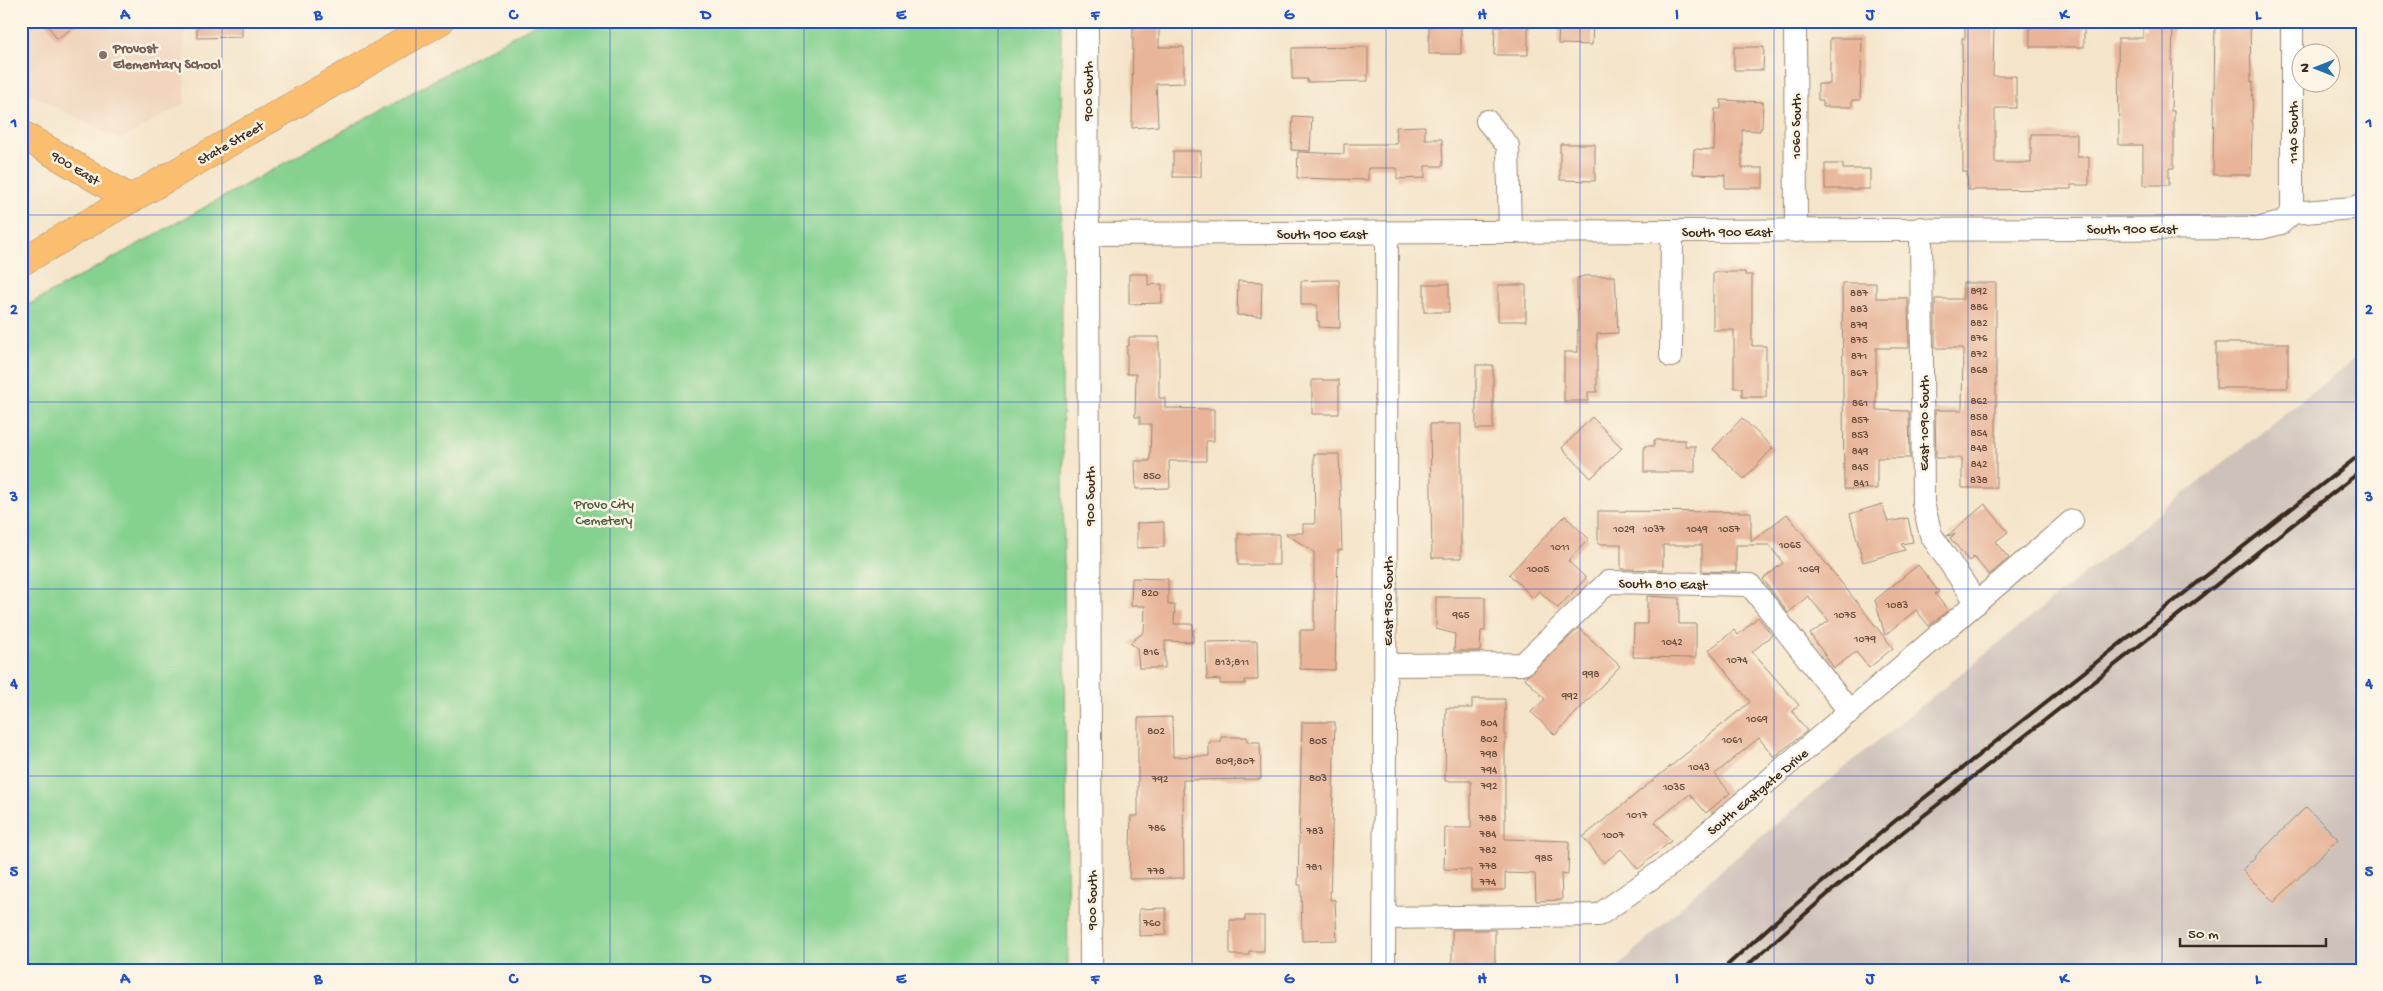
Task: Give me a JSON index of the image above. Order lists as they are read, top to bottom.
{
  "streets": {
    "main road": ["State Street", "900 East"],
    "street": [
      "900 South",
      "1060 South",
      "1140 South",
      "South 900 East",
      "East 1090 South",
      "South 810 East",
      "East 950 South",
      "South Eastgate Drive"
    ]
  },
  "crossings": [
    ["900 South", "South 900 East"],
    ["1060 South", "South 900 East"],
    ["1140 South", "South 900 East"],
    ["State Street", "900 East"],
    ["South 900 East", "East 1090 South"],
    ["South 900 East", "East 950 South"],
    ["East 1090 South", "South Eastgate Drive"],
    ["South 810 East", "East 950 South"],
    ["South 810 East", "South Eastgate Drive"],
    ["East 950 South", "South Eastgate Drive"]
  ],
  "parks": ["Provo City Cemetery"],
  "places": ["Provost Elementary School"],
  "house_numbers": [
    "892",
    "887",
    "886",
    "883",
    "882",
    "879",
    "876",
    "875",
    "872",
    "871",
    "868",
    "867",
    "862",
    "861",
    "858",
    "857",
    "854",
    "853",
    "848",
    "849",
    "842",
    "845",
    "850",
    "838",
    "841",
    "1029",
    "1037",
    "1049",
    "1057",
    "1065",
    "1011",
    "1005",
    "1069",
    "820",
    "1083",
    "965",
    "1075",
    "1079",
    "1042",
    "816",
    "1074",
    "813;811",
    "998",
    "992",
    "1069",
    "804",
    "802",
    "802",
    "1061",
    "805",
    "798",
    "809;807",
    "1043",
    "794",
    "803",
    "792",
    "792",
    "1035",
    "1017",
    "788",
    "786",
    "783",
    "784",
    "1007",
    "782",
    "985",
    "778",
    "781",
    "778",
    "774",
    "760"
  ],
  "scale_bar": "50 m",
  "north": "left",
  "grid": {
    "columns": [
      "A",
      "B",
      "C",
      "D",
      "E",
      "F",
      "G",
      "H",
      "I",
      "J",
      "K",
      "L"
    ],
    "rows": [
      "1",
      "2",
      "3",
      "4",
      "5"
    ]
  }
}
